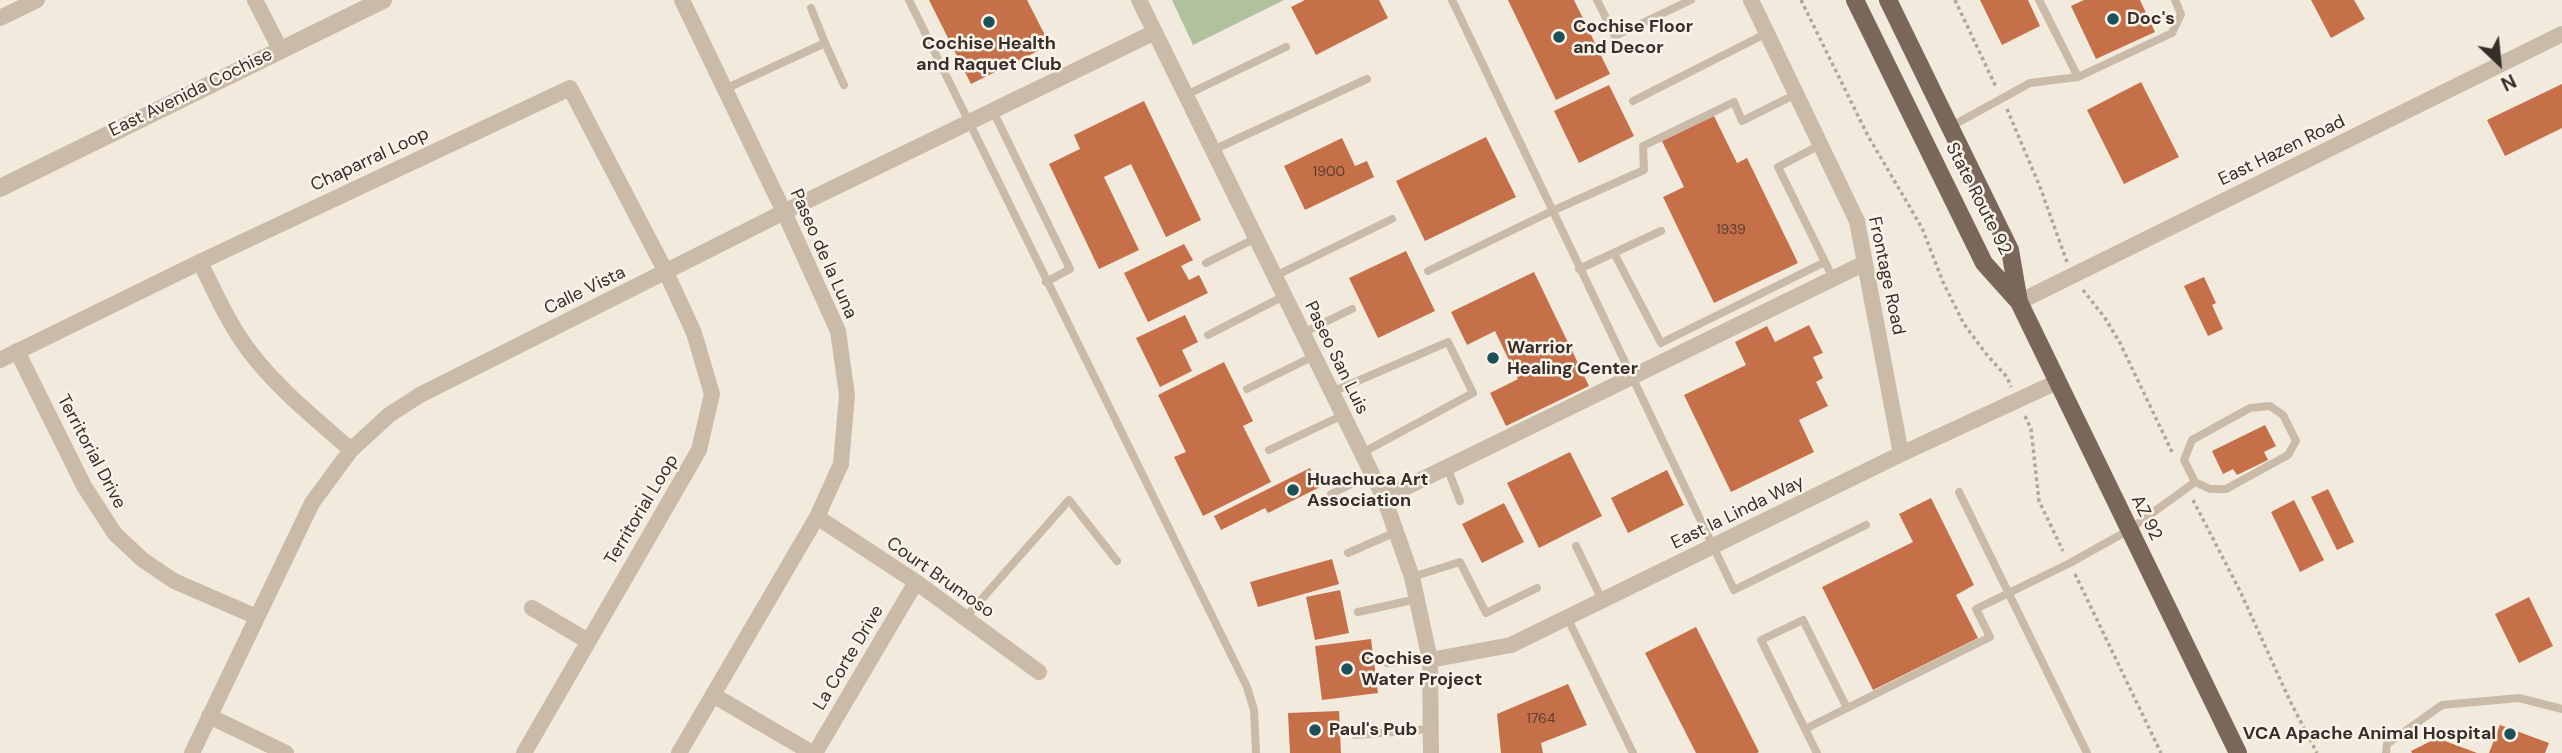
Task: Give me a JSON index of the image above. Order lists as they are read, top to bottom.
{
  "streets": {
    "main road": ["State Route 92", "AZ 92"],
    "street": [
      "East Avenida Cochise",
      "East Hazen Road",
      "Chaparral Loop",
      "Paseo de la Luna",
      "Frontage Road",
      "Calle Vista",
      "Paseo San Luis",
      "Territorial Drive",
      "Territorial Loop",
      "East la Linda Way",
      "Court Brumoso",
      "La Corte Drive"
    ]
  },
  "crossings": [
    ["East Hazen Road", "State Route 92"],
    ["East Hazen Road", "AZ 92"],
    ["Chaparral Loop", "Calle Vista"],
    ["Chaparral Loop", "Territorial Drive"],
    ["Chaparral Loop", "Territorial Loop"],
    ["State Route 92", "AZ 92"],
    ["Paseo de la Luna", "Calle Vista"],
    ["Paseo de la Luna", "Court Brumoso"],
    ["Frontage Road", "East la Linda Way"],
    ["Calle Vista", "Paseo San Luis"],
    ["Calle Vista", "Territorial Drive"],
    ["Calle Vista", "Territorial Loop"],
    ["Paseo San Luis", "East la Linda Way"],
    ["East la Linda Way", "AZ 92"],
    ["Court Brumoso", "La Corte Drive"]
  ],
  "places": [
    "Doc's",
    "Cochise Health and Raquet Club",
    "Cochise Floor and Decor",
    "Warrior Healing Center",
    "Huachuca Art Association",
    "Cochise Water Project",
    "Paul's Pub",
    "VCA Apache Animal Hospital"
  ],
  "house_numbers": ["1900", "1939", "1764"],
  "north": "bottom right"
}
